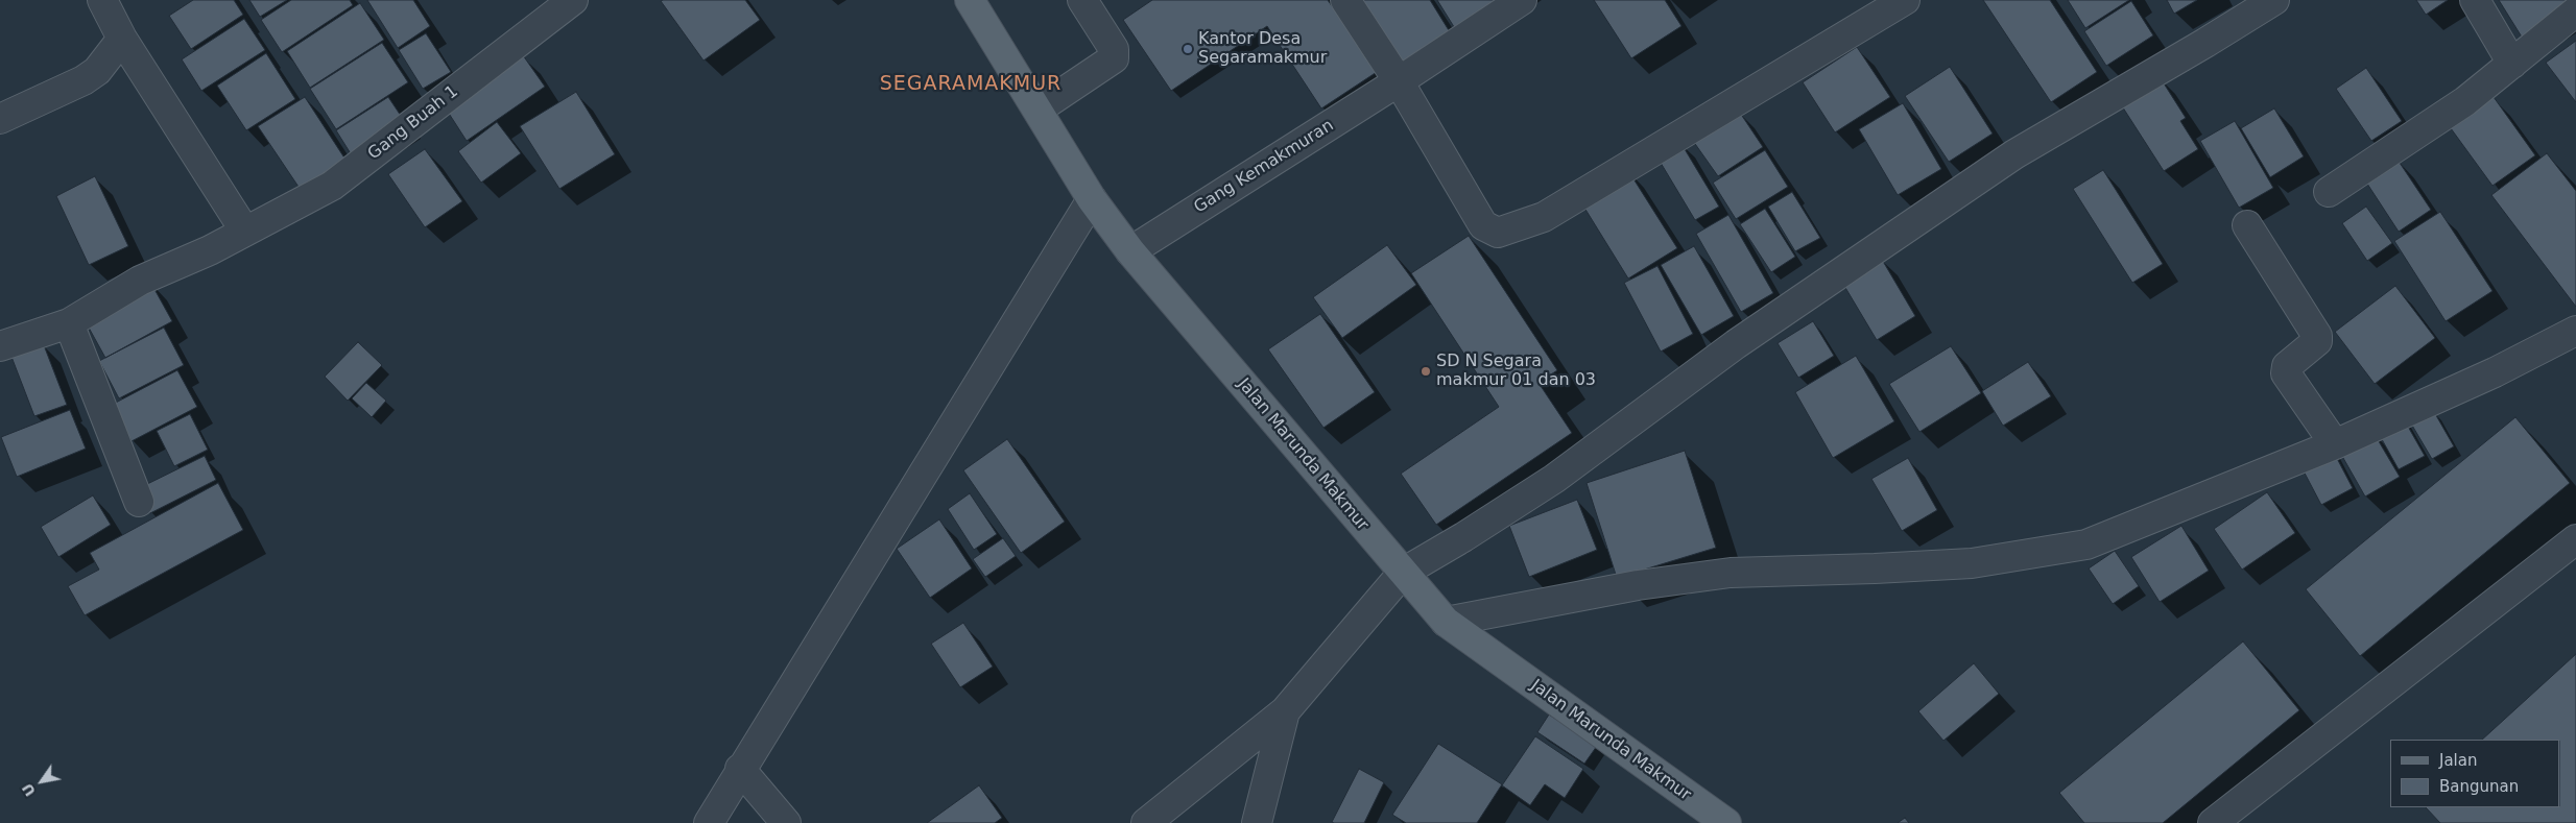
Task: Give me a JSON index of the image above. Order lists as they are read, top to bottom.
{
  "streets": {
    "main road": ["Jalan Marunda Makmur"],
    "street": ["Gang Buah 1", "Gang Kemakmuran"]
  },
  "crossings": [
    ["Gang Kemakmuran", "Jalan Marunda Makmur"]
  ],
  "districts": ["SEGARAMAKMUR"],
  "places": ["Kantor Desa Segaramakmur", "SD N Segara makmur 01 dan 03"],
  "legend": ["Jalan", "Bangunan"],
  "north": "bottom left"
}
